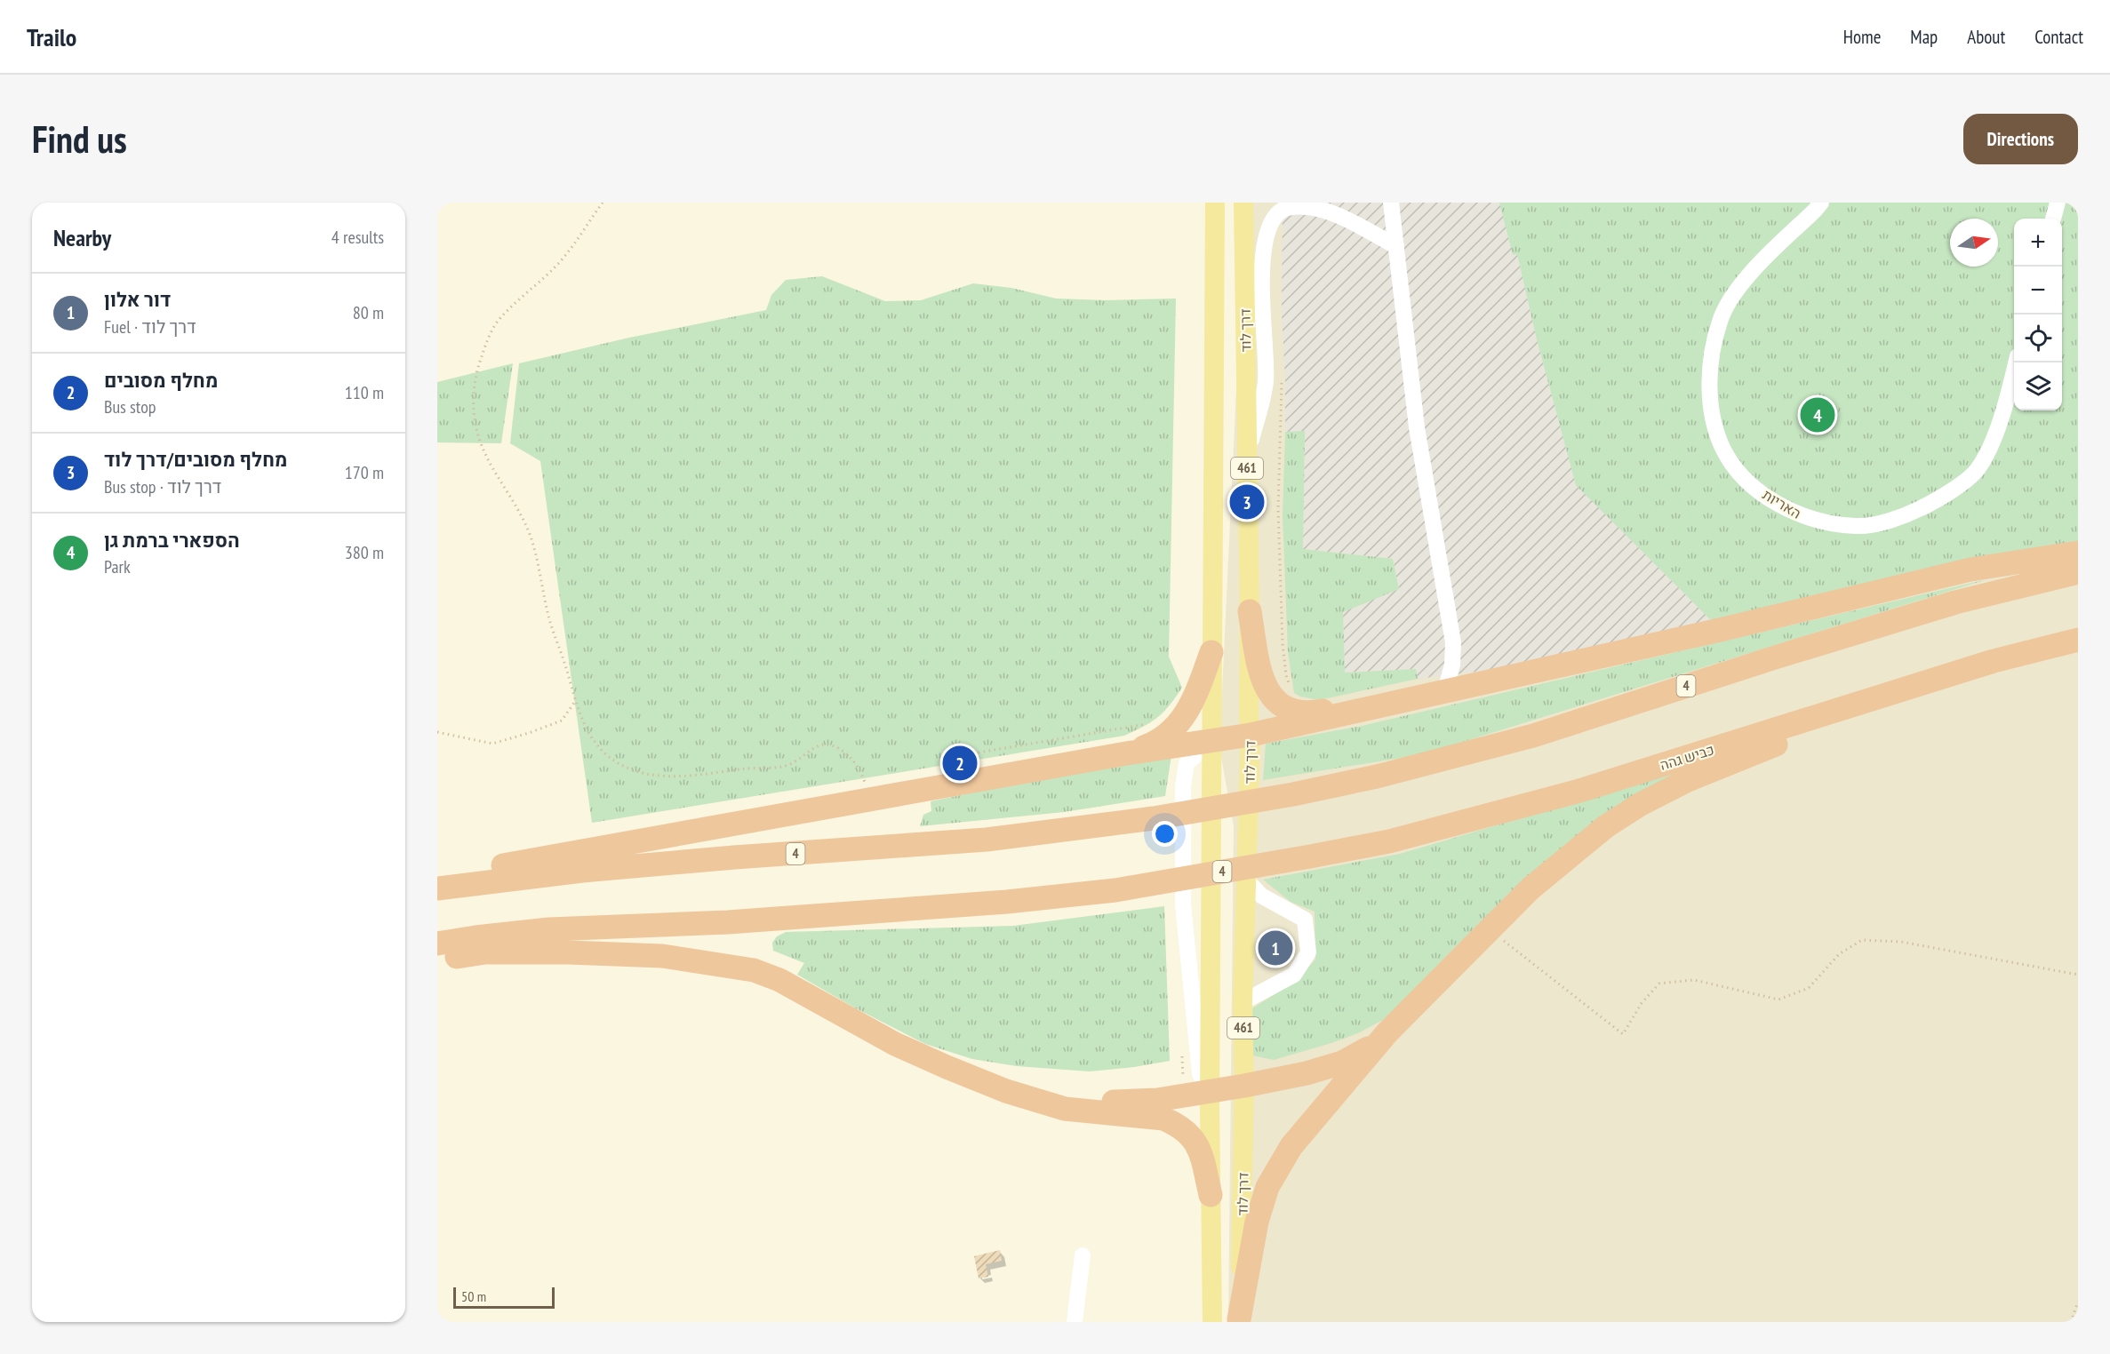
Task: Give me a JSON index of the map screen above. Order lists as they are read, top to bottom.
{
  "streets": {
    "highway": ["4", "כביש גהה"],
    "main road": ["דרך לוד", "461"],
    "lane": ["האריות"]
  },
  "scale_bar": "50 m",
  "north": "right",
  "page": {
    "header": "Trailo",
    "nav": [
      "Home",
      "Map",
      "About",
      "Contact"
    ],
    "buttons": "Directions",
    "title": "Find us",
    "heading": ["Nearby", "4 results"],
    "map_buttons": ["+", "−"],
    "list": [
      {
        "mark": "1",
        "name": "דור אלון",
        "note": "Fuel · דרך לוד",
        "value": "80 m"
      },
      {
        "mark": "2",
        "name": "מחלף מסובים",
        "note": "Bus stop",
        "value": "110 m"
      },
      {
        "mark": "3",
        "name": "מחלף מסובים/דרך לוד",
        "note": "Bus stop · דרך לוד",
        "value": "170 m"
      },
      {
        "mark": "4",
        "name": "הספארי ברמת גן",
        "note": "Park",
        "value": "380 m"
      }
    ],
    "pins": [
      "4",
      "3",
      "2",
      "1"
    ],
    "scale": "50 m"
  }
}
